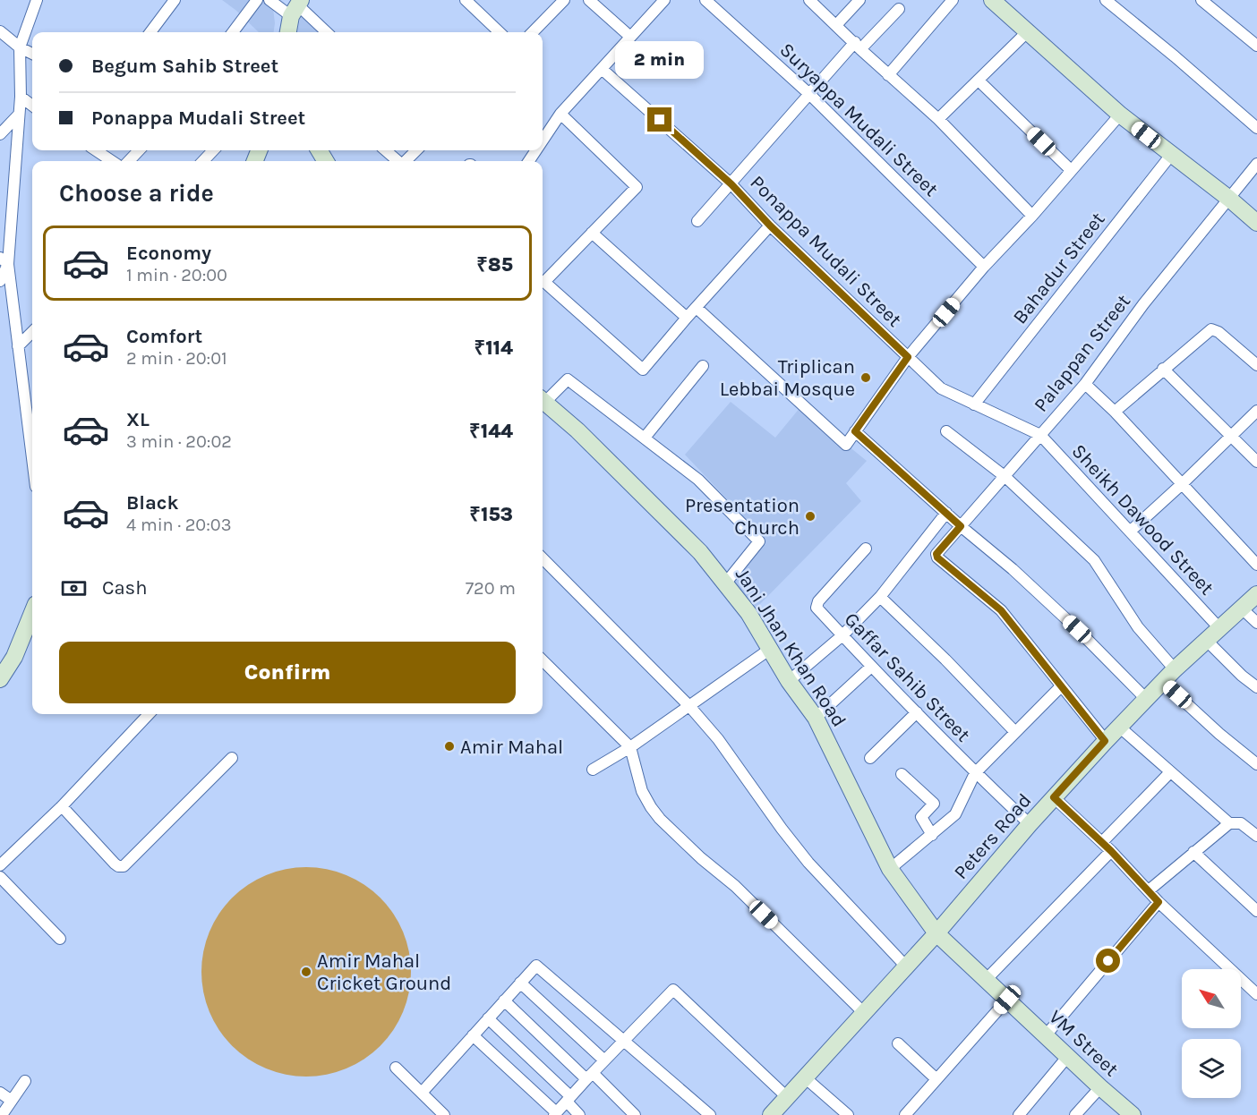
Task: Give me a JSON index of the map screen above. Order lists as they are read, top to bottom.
{
  "streets": {
    "street": [
      "Suryappa Mudali Street",
      "Ponappa Mudali Street",
      "Bahadur Street",
      "Palappan Street",
      "Sheikh Dawood Street",
      "Jani Jhan Khan Road",
      "Gaffar Sahib Street",
      "Peters Road",
      "VM Street"
    ]
  },
  "crossings": [
    ["Ponappa Mudali Street", "Bahadur Street"],
    ["Ponappa Mudali Street", "Palappan Street"],
    ["Ponappa Mudali Street", "Sheikh Dawood Street"],
    ["Palappan Street", "Sheikh Dawood Street"],
    ["Sheikh Dawood Street", "Peters Road"],
    ["Jani Jhan Khan Road", "Peters Road"],
    ["Jani Jhan Khan Road", "VM Street"],
    ["Gaffar Sahib Street", "Peters Road"],
    ["Peters Road", "VM Street"]
  ],
  "places": [
    "Triplican Lebbai Mosque",
    "Presentation Church",
    "Amir Mahal",
    "Amir Mahal Cricket Ground"
  ],
  "north": "top left",
  "page": {
    "banner": ["Begum Sahib Street", "Ponappa Mudali Street"],
    "bubble": "2 min",
    "heading": "Choose a ride",
    "list": [
      {
        "name": "Economy",
        "note": "1 min · 20:00",
        "value": "₹85"
      },
      {
        "name": "Comfort",
        "note": "2 min · 20:01",
        "value": "₹114"
      },
      {
        "name": "XL",
        "note": "3 min · 20:02",
        "value": "₹144"
      },
      {
        "name": "Black",
        "note": "4 min · 20:03",
        "value": "₹153"
      }
    ],
    "pay": ["Cash", "720 m"],
    "buttons": "Confirm"
  }
}
